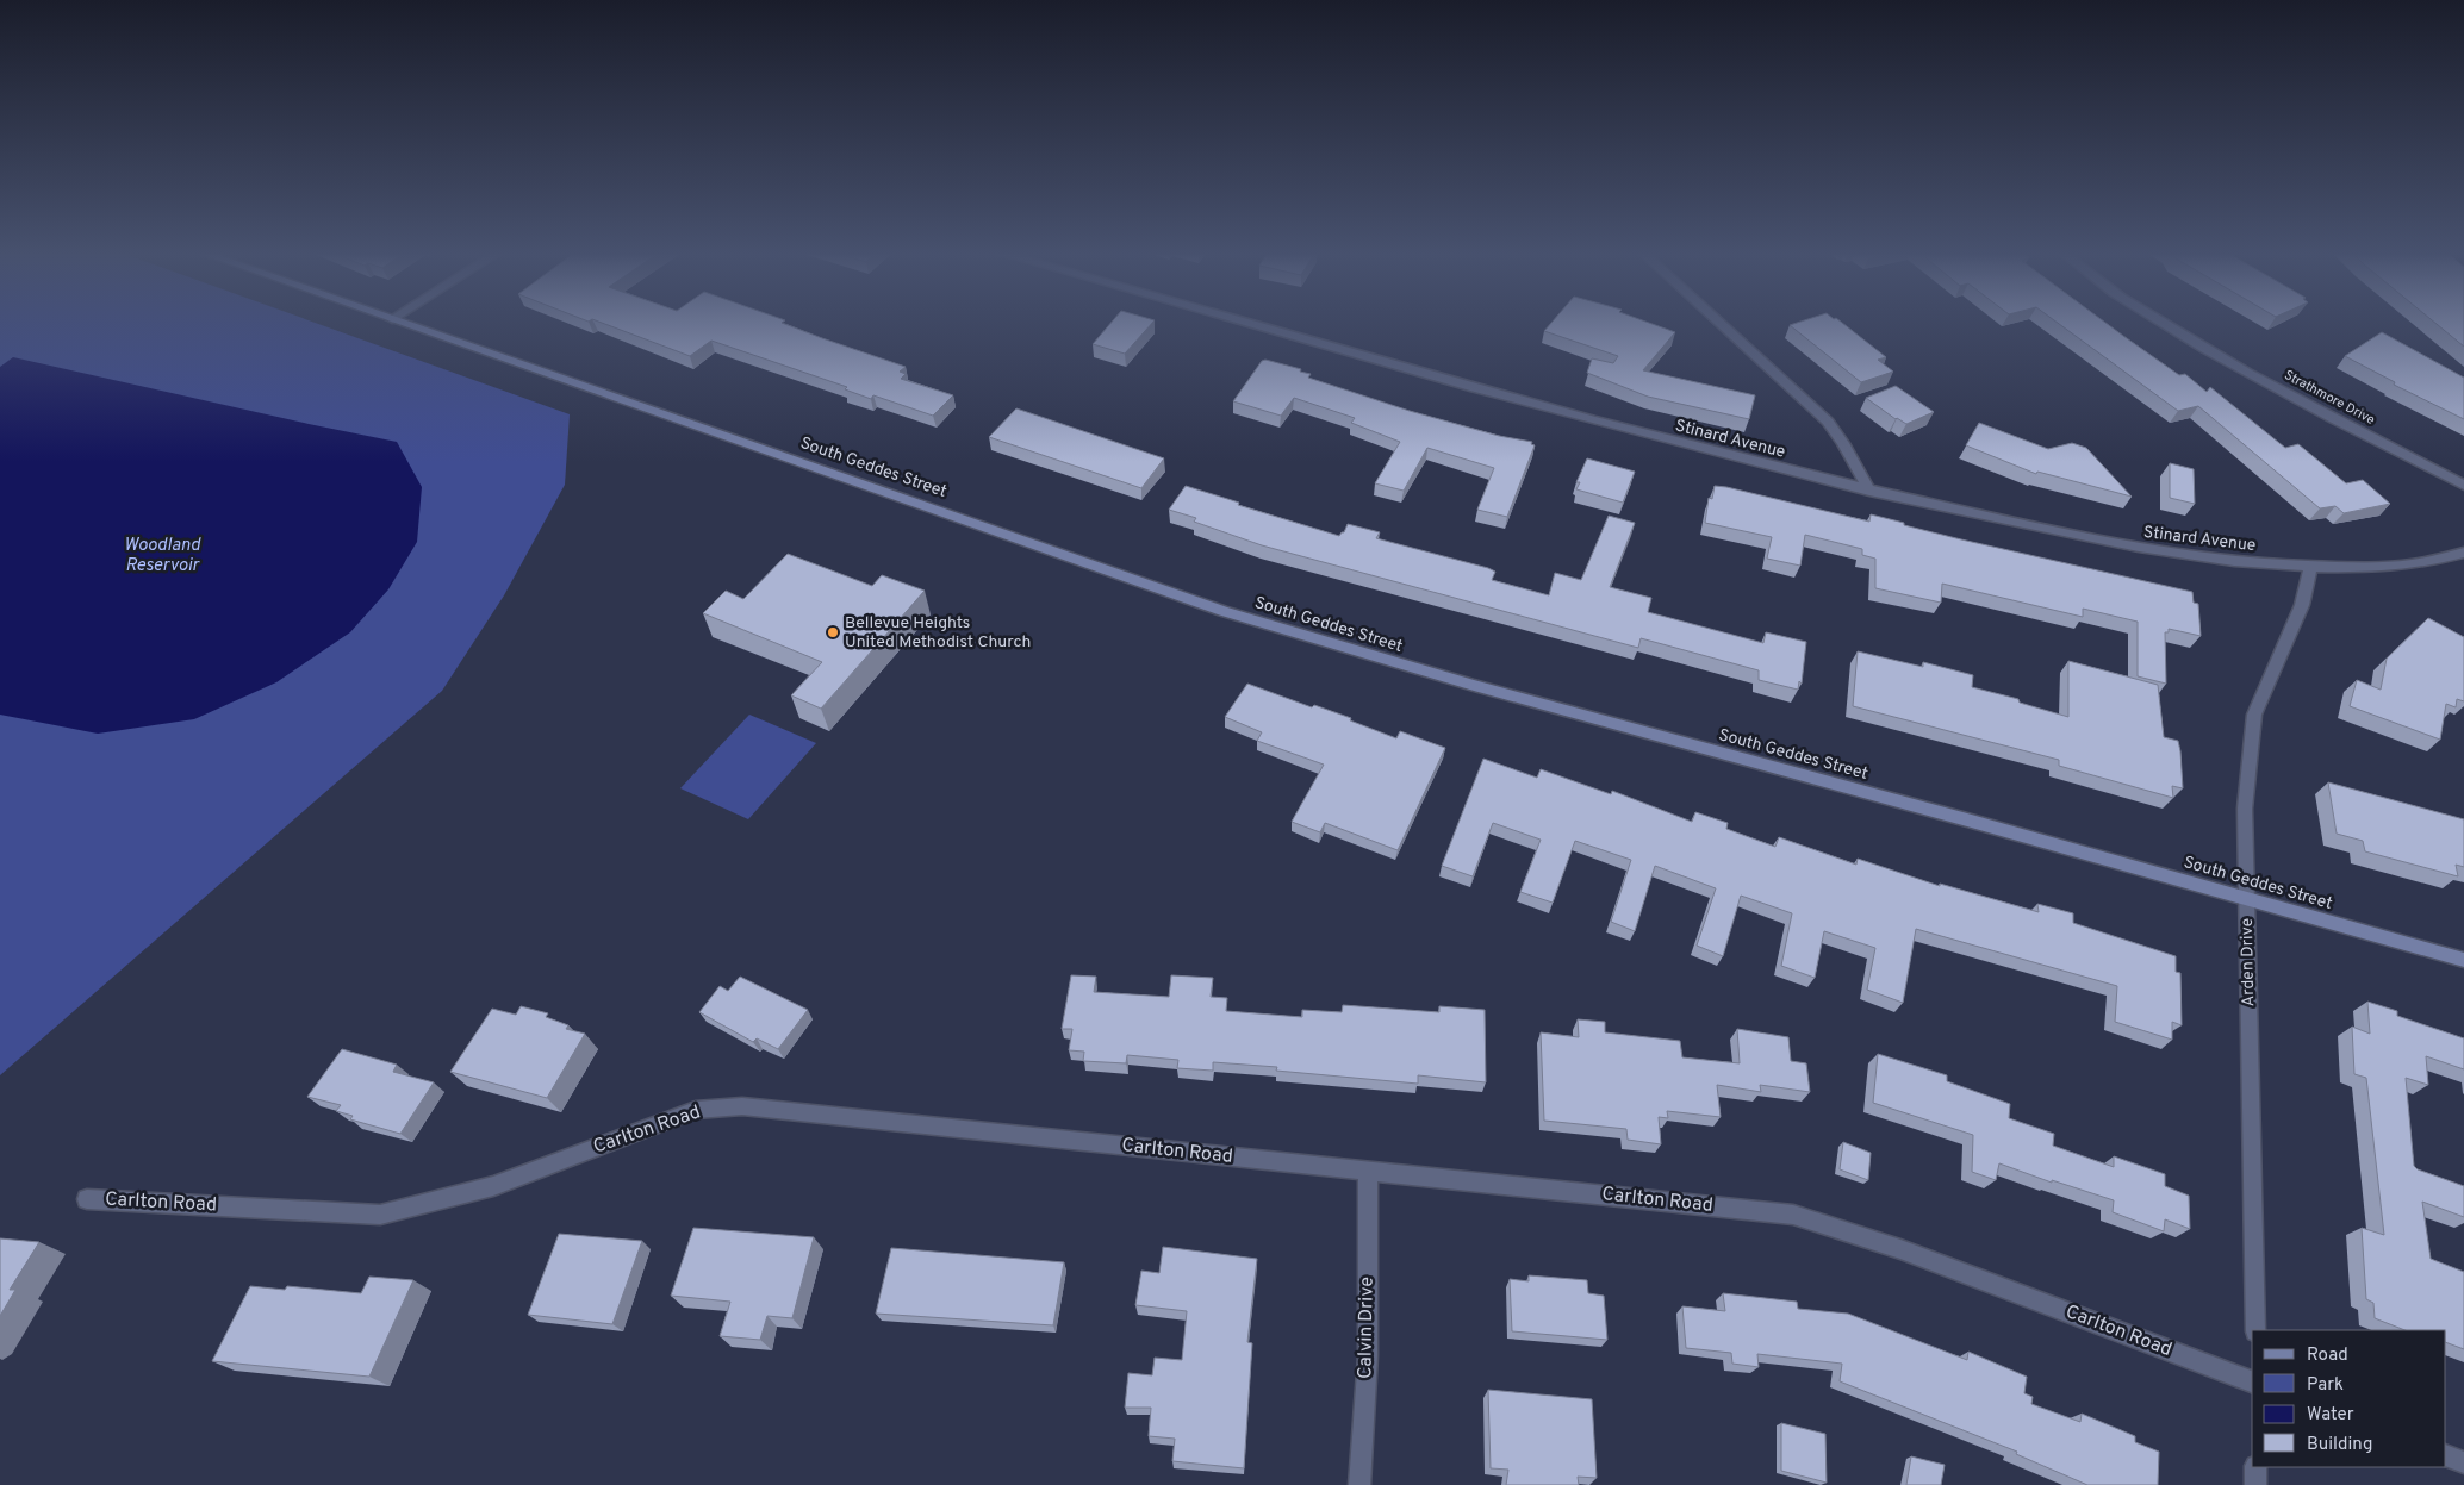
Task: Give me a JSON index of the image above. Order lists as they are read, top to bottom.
{
  "streets": {
    "main road": ["South Geddes Street"],
    "street": [
      "Strathmore Drive",
      "Stinard Avenue",
      "Arden Drive",
      "Carlton Road",
      "Calvin Drive"
    ]
  },
  "crossings": [
    ["Stinard Avenue", "Arden Drive"],
    ["South Geddes Street", "Arden Drive"],
    ["Carlton Road", "Calvin Drive"]
  ],
  "water": ["Woodland Reservoir"],
  "places": ["Bellevue Heights United Methodist Church"],
  "legend": [
    "Road",
    "Park",
    "Water",
    "Building"
  ]
}
